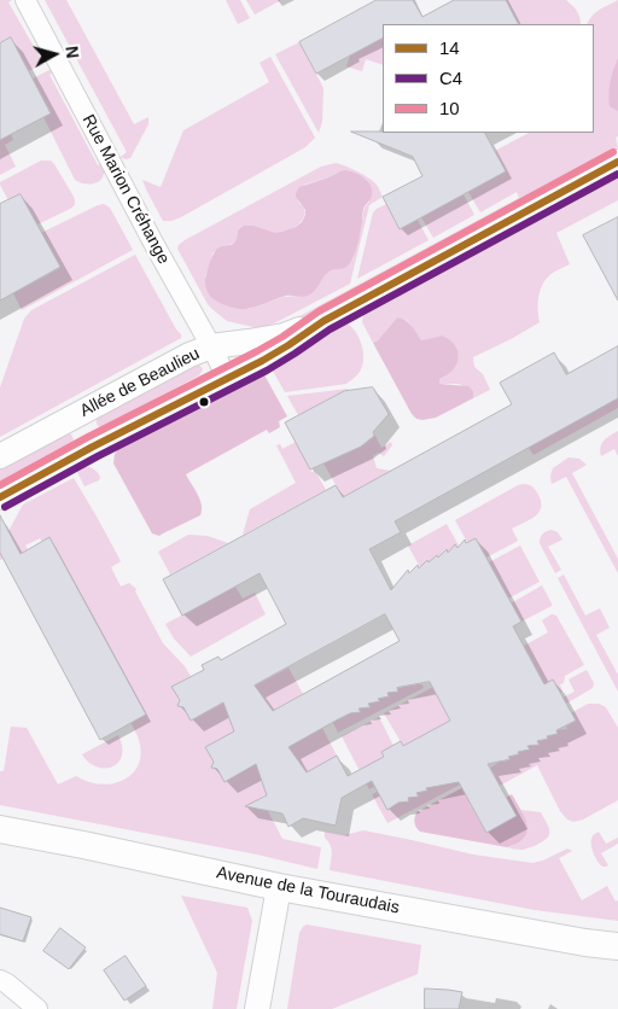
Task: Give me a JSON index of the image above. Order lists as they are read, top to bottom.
{
  "streets": {
    "main road": ["Avenue de la Touraudais"],
    "street": ["Rue Marion Créhange", "Allée de Beaulieu"]
  },
  "crossings": [
    ["Rue Marion Créhange", "Allée de Beaulieu"]
  ],
  "lines": ["transit line 10", "transit line 14", "transit line C4"],
  "legend": ["14", "C4", "10"],
  "north": "right"
}
